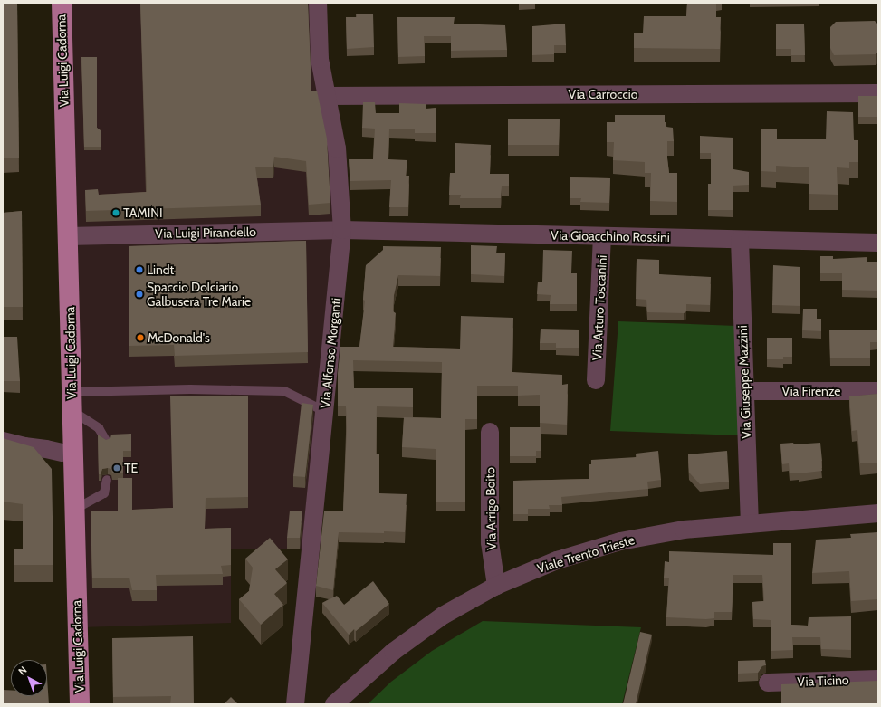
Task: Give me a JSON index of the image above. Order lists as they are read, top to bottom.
{
  "streets": {
    "main road": ["Via Luigi Cadorna"],
    "street": [
      "Via Carroccio",
      "Via Luigi Pirandello",
      "Via Gioacchino Rossini",
      "Via Arturo Toscanini",
      "Via Alfonso Morganti",
      "Via Giuseppe Mazzini",
      "Via Firenze",
      "Via Arrigo Boito",
      "Viale Trento Trieste",
      "Via Ticino"
    ]
  },
  "crossings": [
    ["Via Luigi Cadorna", "Via Luigi Pirandello"],
    ["Via Carroccio", "Via Alfonso Morganti"],
    ["Via Luigi Pirandello", "Via Gioacchino Rossini"],
    ["Via Luigi Pirandello", "Via Alfonso Morganti"],
    ["Via Gioacchino Rossini", "Via Arturo Toscanini"],
    ["Via Gioacchino Rossini", "Via Alfonso Morganti"],
    ["Via Gioacchino Rossini", "Via Giuseppe Mazzini"],
    ["Via Giuseppe Mazzini", "Via Firenze"],
    ["Via Giuseppe Mazzini", "Viale Trento Trieste"],
    ["Via Arrigo Boito", "Viale Trento Trieste"]
  ],
  "places": [
    "TAMINI",
    "Lindt",
    "Spaccio Dolciario Galbusera Tre Marie",
    "McDonald's",
    "TE"
  ],
  "north": "top left"
}
